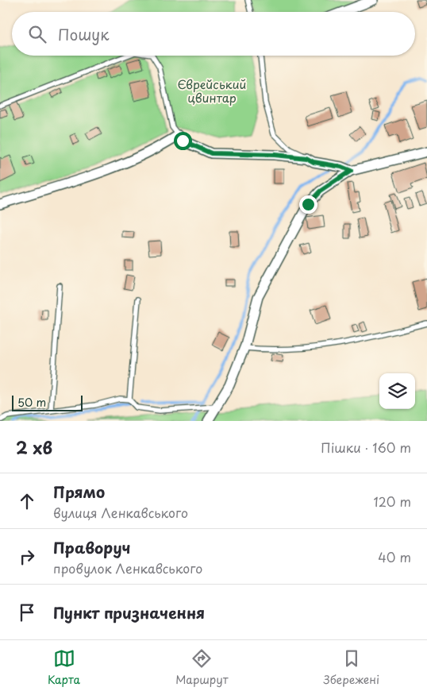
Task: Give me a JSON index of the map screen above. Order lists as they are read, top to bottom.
{
  "parks": ["Єврейський цвинтар"],
  "scale_bar": "50 m",
  "page": {
    "search": "Пошук",
    "scale": "50 m",
    "heading": ["2 хв", "Пішки · 160 m"],
    "list": [
      ["Прямо", "вулиця Ленкавського", "120 m"],
      ["Праворуч", "провулок Ленкавського", "40 m"],
      "Пункт призначення"
    ],
    "nav": ["Карта", "Маршрут", "Збережені"]
  }
}
